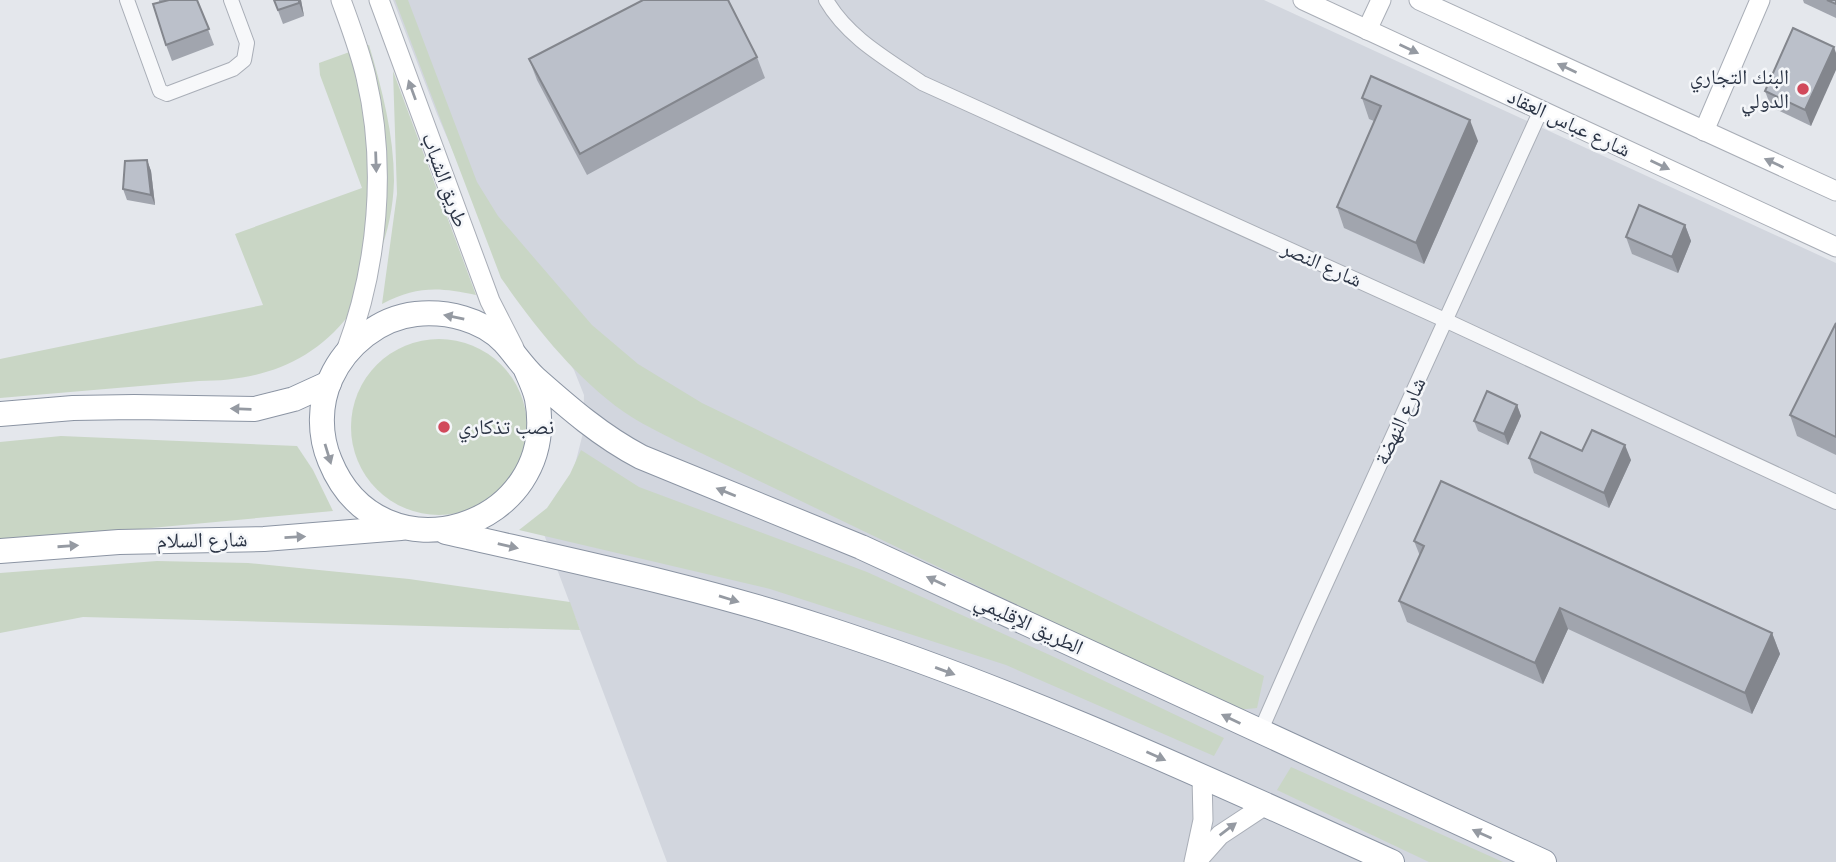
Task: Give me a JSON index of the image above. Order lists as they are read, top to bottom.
{
  "streets": {
    "highway": ["شارع السلام", "الطريق الإقليمي"],
    "street": [
      "شارع عباس العقاد",
      "طريق الشباب",
      "شارع النصر",
      "شارع النهضة"
    ]
  },
  "crossings": [
    ["شارع عباس العقاد", "شارع النهضة"],
    ["طريق الشباب", "شارع السلام"],
    ["طريق الشباب", "الطريق الإقليمي"],
    ["شارع النصر", "شارع النهضة"],
    ["شارع النهضة", "الطريق الإقليمي"],
    ["شارع السلام", "الطريق الإقليمي"]
  ],
  "places": ["البنك التجاري الدولي", "نصب تذكاري"]
}
